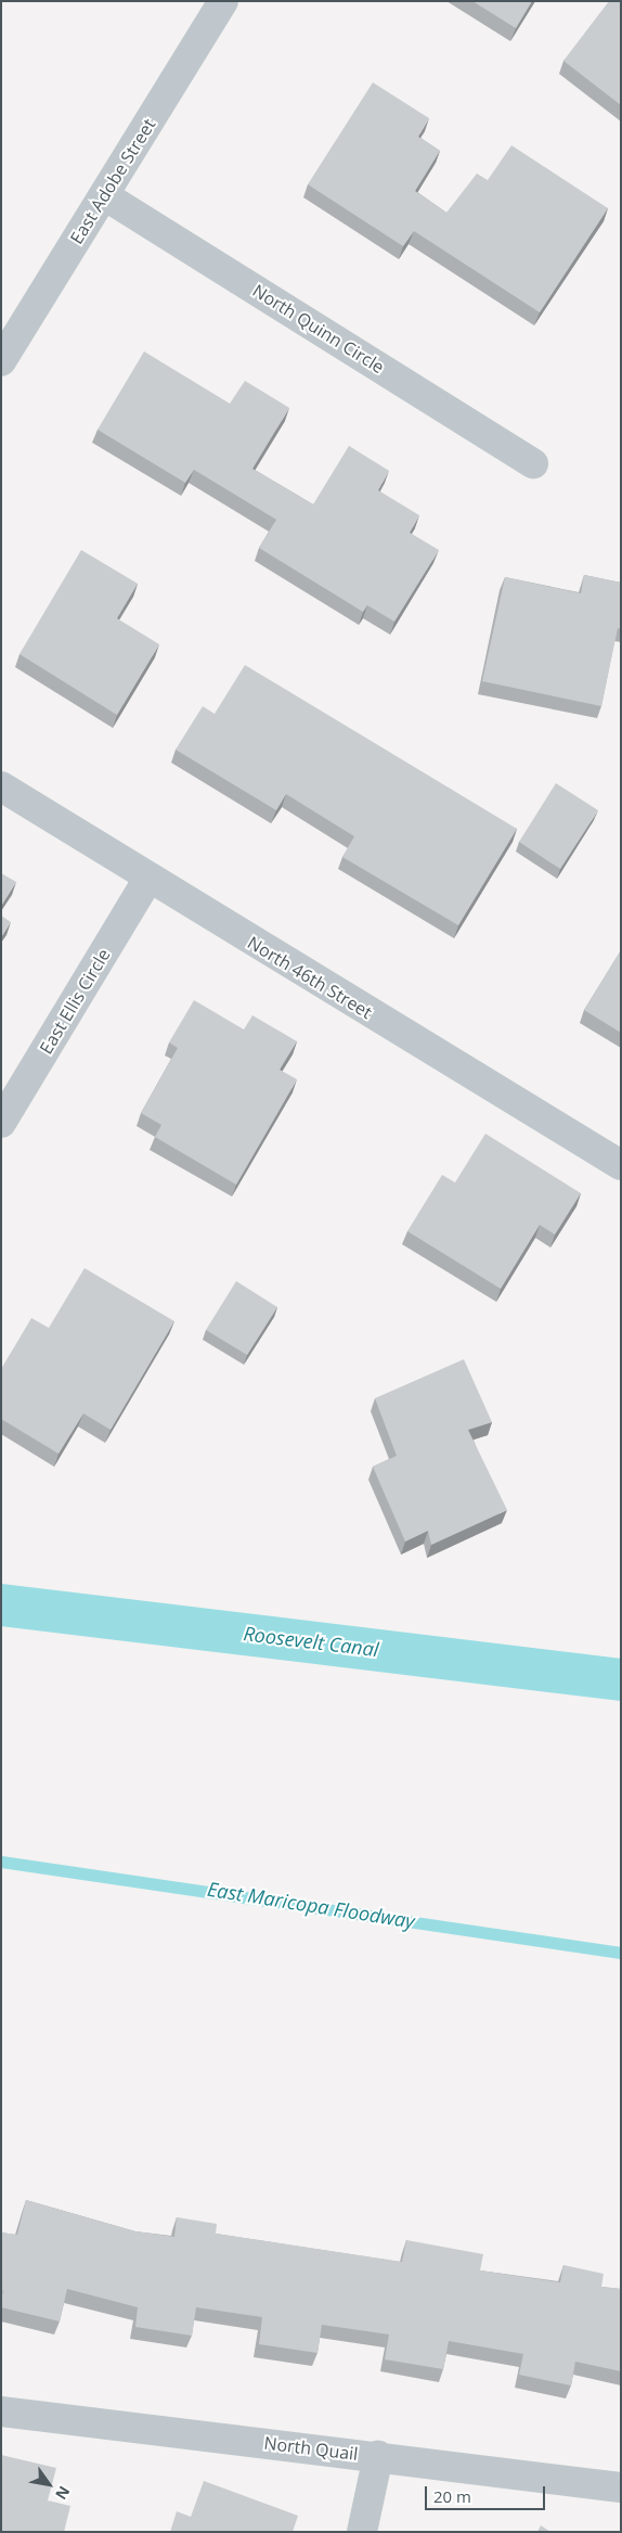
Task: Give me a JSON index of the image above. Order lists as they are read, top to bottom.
{
  "streets": {
    "street": [
      "East Adobe Street",
      "North Quinn Circle",
      "North 46th Street",
      "East Ellis Circle",
      "North Quail"
    ]
  },
  "crossings": [
    ["East Adobe Street", "North Quinn Circle"],
    ["North 46th Street", "East Ellis Circle"]
  ],
  "water": ["Roosevelt Canal", "East Maricopa Floodway"],
  "scale_bar": "20 m",
  "north": "bottom right"
}
